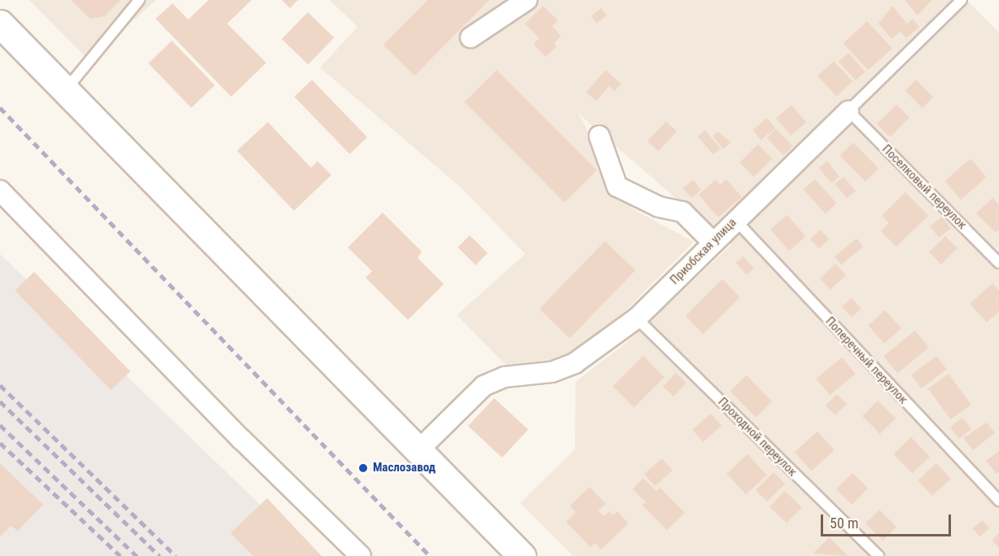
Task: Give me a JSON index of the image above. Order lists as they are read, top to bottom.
{
  "streets": {
    "street": ["Приобская улица"],
    "lane": ["Поселковый переулок", "Поперечный переулок", "Проходной переулок"]
  },
  "crossings": [
    ["Поселковый переулок", "Приобская улица"],
    ["Приобская улица", "Поперечный переулок"],
    ["Приобская улица", "Проходной переулок"]
  ],
  "places": ["Маслозавод"],
  "scale_bar": "50 m"
}
